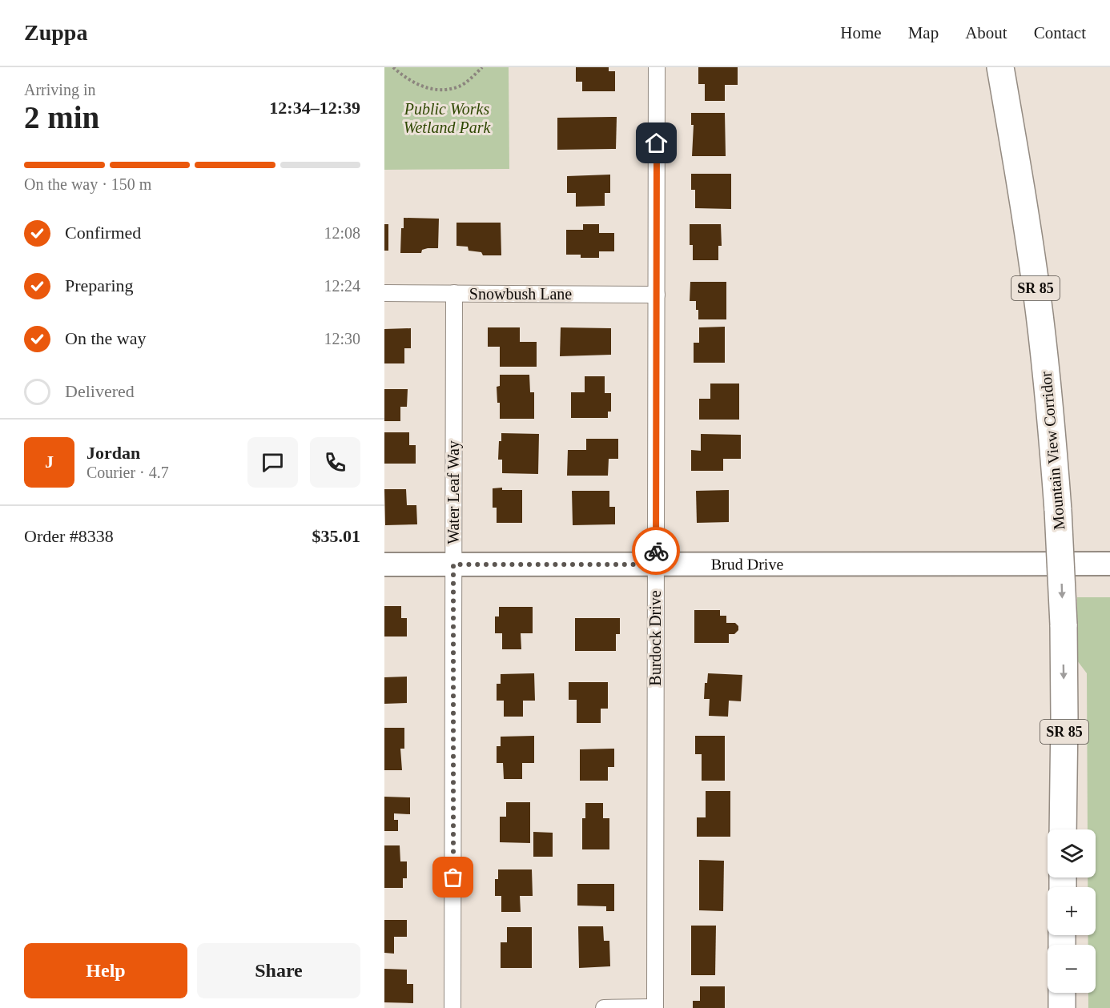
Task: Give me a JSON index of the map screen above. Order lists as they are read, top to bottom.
{
  "streets": {
    "highway": ["SR 85", "Mountain View Corridor"],
    "main road": ["Brud Drive"],
    "street": ["Snowbush Lane", "Water Leaf Way", "Burdock Drive"]
  },
  "crossings": [
    ["Snowbush Lane", "Water Leaf Way"],
    ["Snowbush Lane", "Burdock Drive"],
    ["Water Leaf Way", "Brud Drive"],
    ["Brud Drive", "Burdock Drive"]
  ],
  "one_way": ["Mountain View Corridor"],
  "parks": ["Public Works Wetland Park"],
  "page": {
    "header": "Zuppa",
    "nav": [
      "Home",
      "Map",
      "About",
      "Contact"
    ],
    "heading": ["2 min", "Arriving in", "12:34–12:39"],
    "panel": [
      "Jordan",
      "Courier · 4.7",
      "Order #8338",
      "$35.01"
    ],
    "bar": "On the way · 150 m",
    "list": [
      ["Confirmed", "12:08"],
      ["Preparing", "12:24"],
      ["On the way", "12:30"],
      "Delivered"
    ],
    "round": "J",
    "map_buttons": ["+", "−"],
    "buttons": ["Help", "Share"]
  }
}
